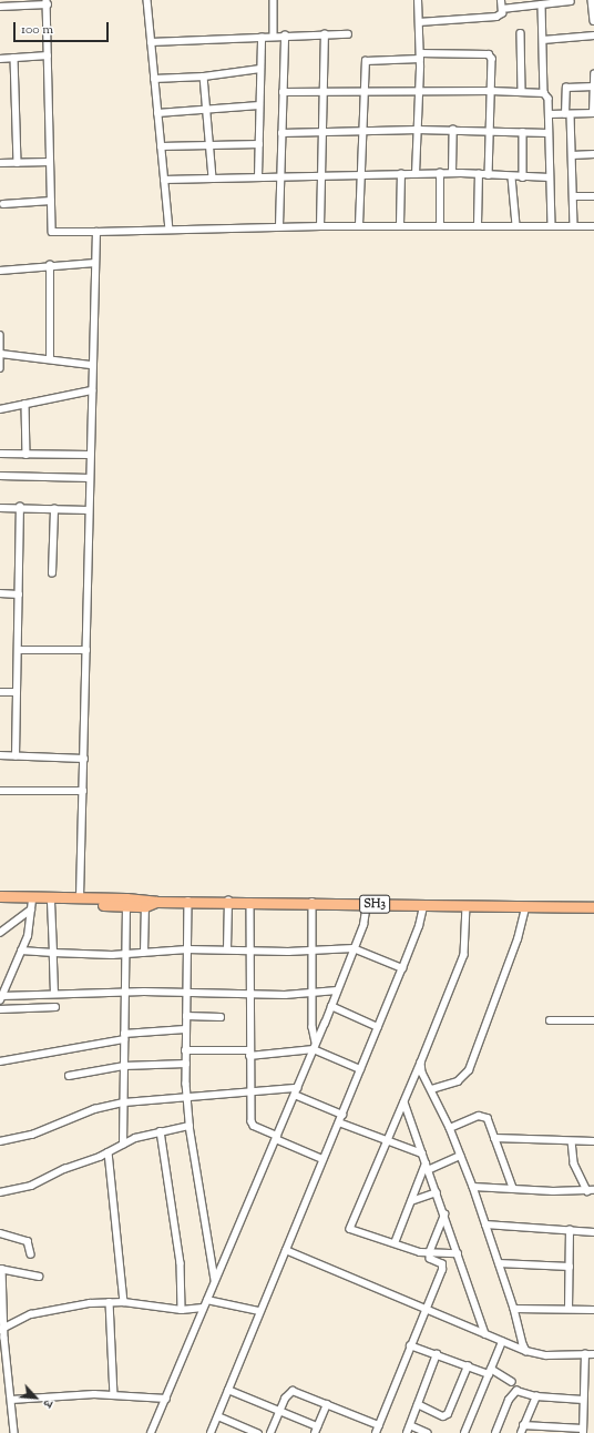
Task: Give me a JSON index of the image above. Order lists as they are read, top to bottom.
{
  "streets": {
    "main road": ["SH3"]
  },
  "scale_bar": "100 m",
  "north": "bottom right"
}
